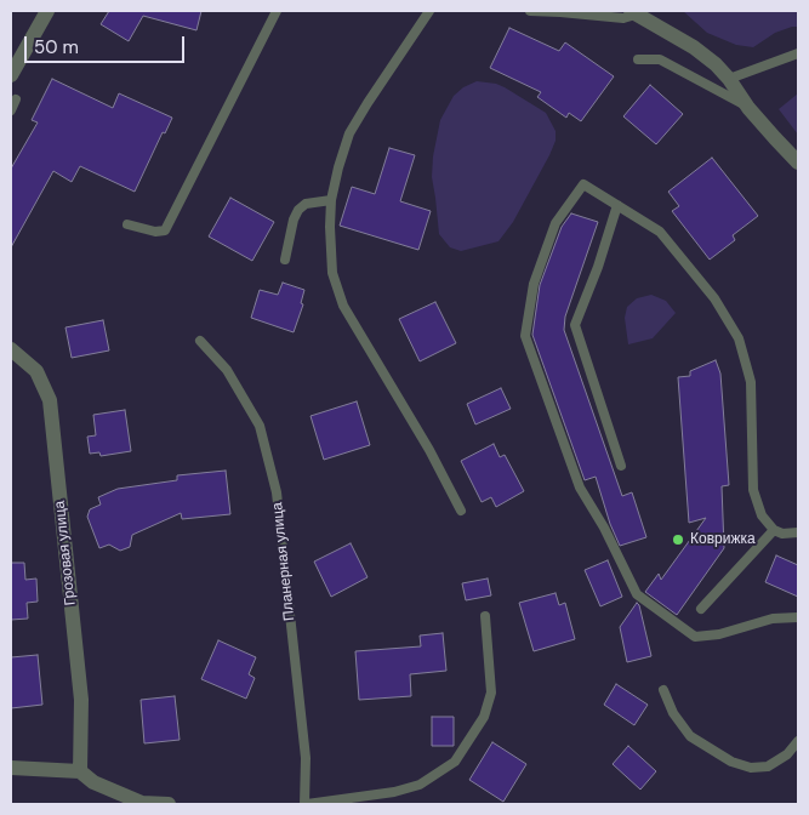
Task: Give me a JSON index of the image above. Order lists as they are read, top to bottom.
{
  "streets": {
    "street": ["Грозовая улица"],
    "lane": ["Планерная улица"]
  },
  "places": ["Коврижка"],
  "scale_bar": "50 m"
}
